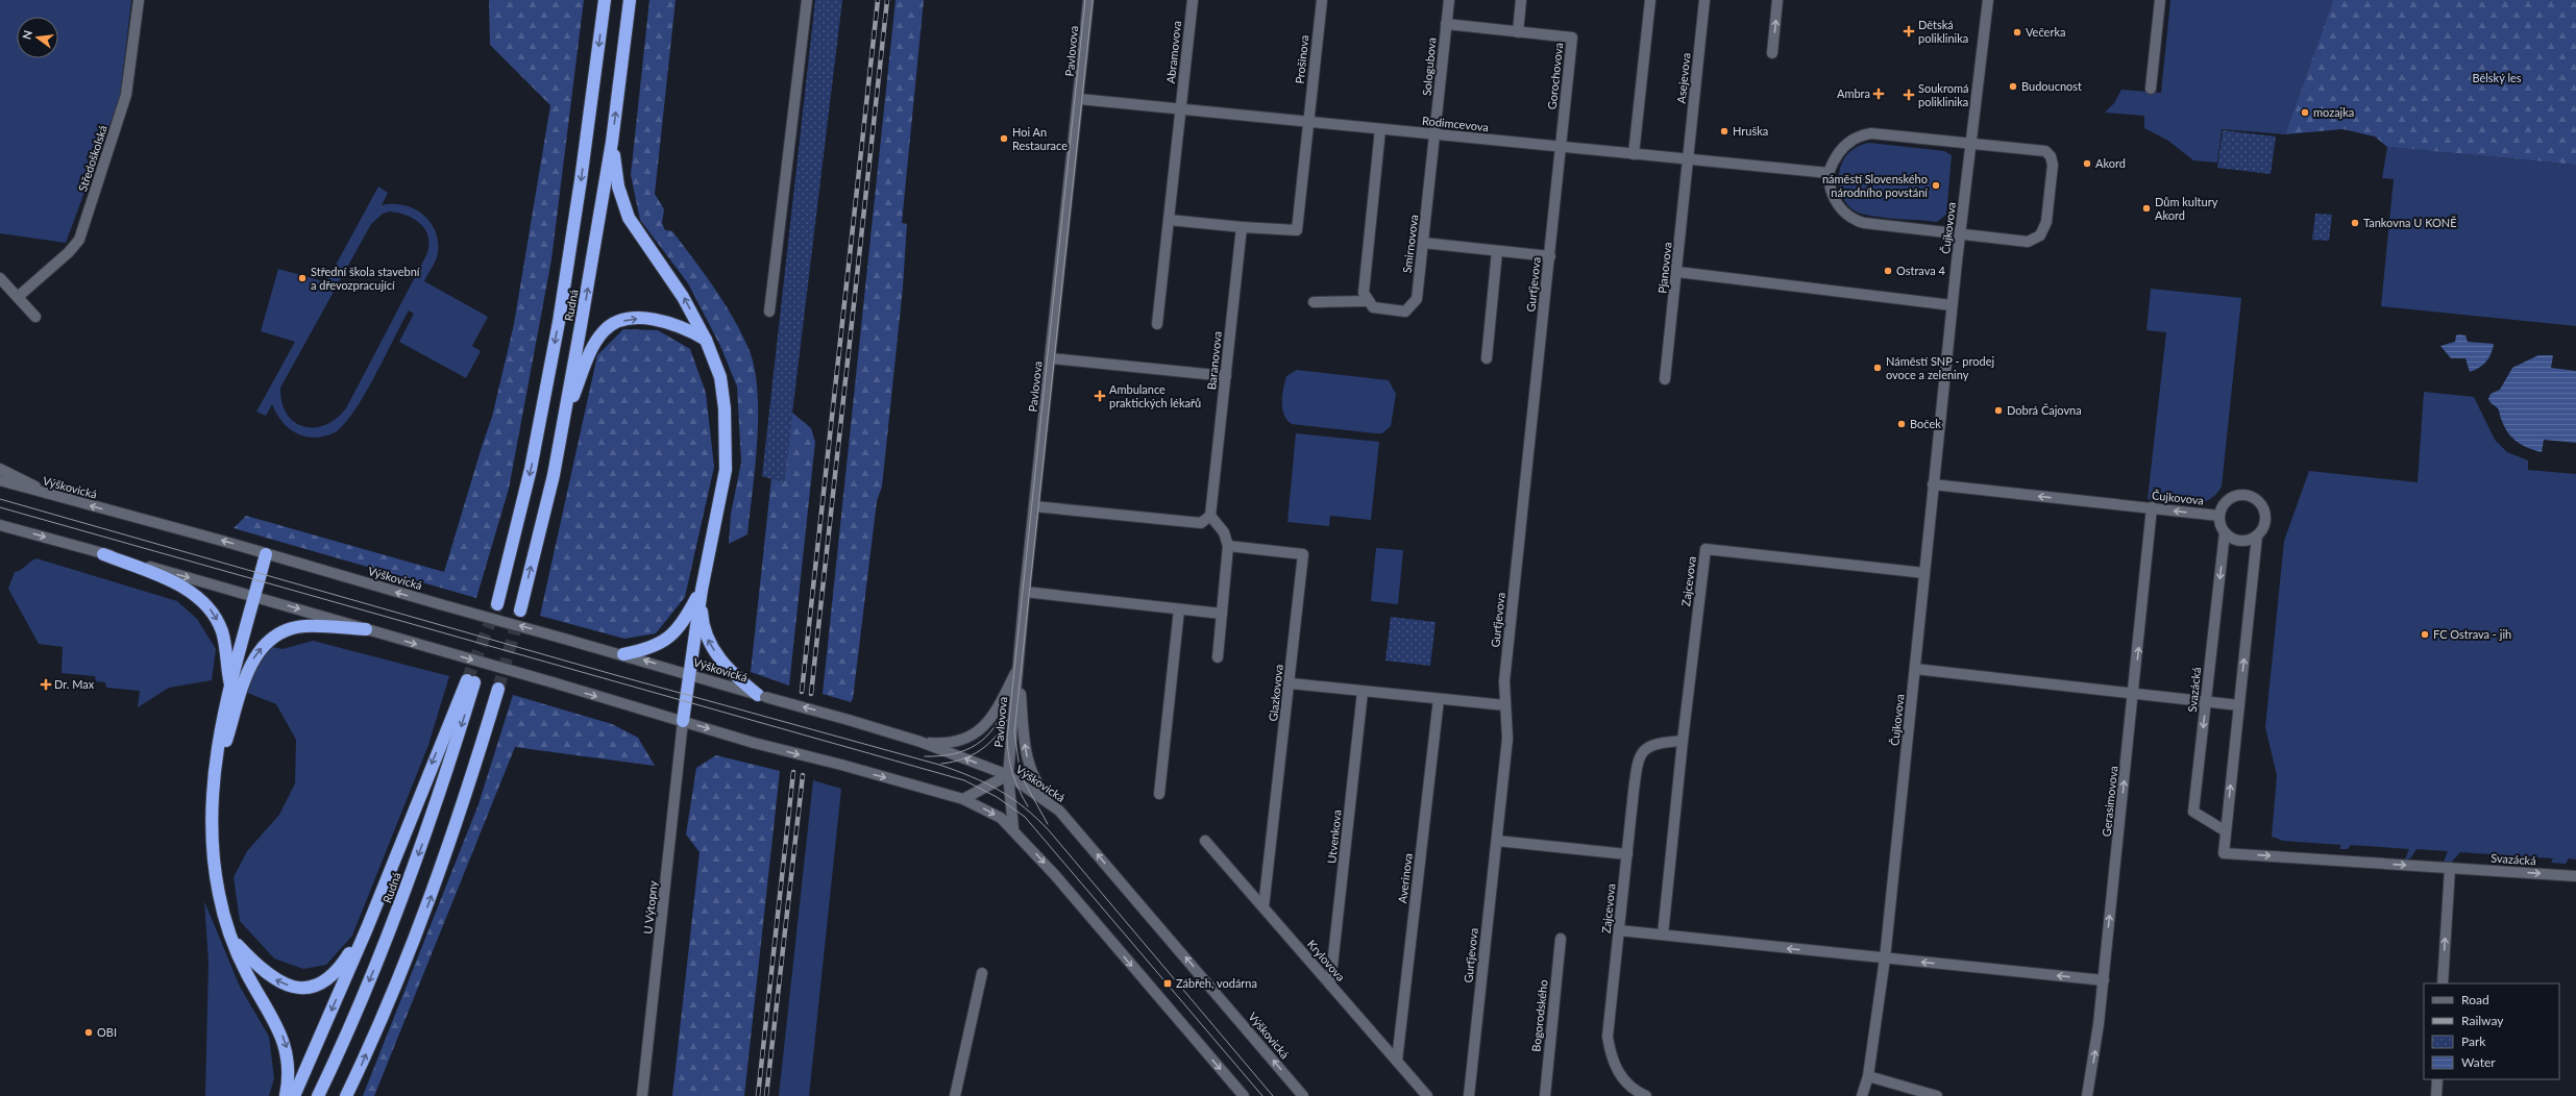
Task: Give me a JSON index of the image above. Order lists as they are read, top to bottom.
{
  "streets": {
    "highway": ["Rudná"],
    "street": [
      "Pavlovova",
      "Abramovova",
      "Prošinova",
      "Sologubova",
      "Gorochovova",
      "Asejevova",
      "Rodimcevova",
      "Středoškolská",
      "Čujkovova",
      "Smirnovova",
      "Pjanovova",
      "Gurťjevova",
      "Baranovova",
      "Výškovická",
      "Zajcevova",
      "Svazácká",
      "Glazkovova",
      "Gerasimovova",
      "Utvenkova",
      "Averinova",
      "U Výtopny",
      "Krylovova",
      "Bogorodského"
    ]
  },
  "crossings": [
    ["Pavlovova", "Rodimcevova"],
    ["Pavlovova", "Výškovická"],
    ["Abramovova", "Rodimcevova"],
    ["Prošinova", "Rodimcevova"],
    ["Sologubova", "Gorochovova"],
    ["Sologubova", "Rodimcevova"],
    ["Sologubova", "Smirnovova"],
    ["Gorochovova", "Rodimcevova"],
    ["Gorochovova", "Gurťjevova"],
    ["Asejevova", "Rodimcevova"],
    ["Asejevova", "Pjanovova"],
    ["Rodimcevova", "Smirnovova"],
    ["Rodimcevova", "Pjanovova"],
    ["Rodimcevova", "Gurťjevova"],
    ["Čujkovova", "Zajcevova"],
    ["Čujkovova", "Svazácká"],
    ["Čujkovova", "Gerasimovova"],
    ["Glazkovova", "Krylovova"],
    ["Utvenkova", "Krylovova"],
    ["Averinova", "Krylovova"]
  ],
  "one_way": ["Gerasimovova"],
  "parks": ["Bělský les"],
  "places": {
    "health": [
      "Dětská poliklinika",
      "Ambra",
      "Soukromá poliklinika",
      "Ambulance praktických lékařů",
      "Dr. Max"
    ],
    "other": [
      "Večerka",
      "Budoucnost",
      "mozajka",
      "Hruška",
      "Hoi An Restaurace",
      "Akord",
      "náměstí Slovenského národního povstání",
      "Dům kultury Akord",
      "Tankovna U KONĚ",
      "Ostrava 4",
      "Střední škola stavební a dřevozpracující",
      "Náměstí SNP - prodej ovoce a zeleniny",
      "Dobrá Čajovna",
      "Boček",
      "FC Ostrava - jih",
      "OBI"
    ],
    "transit": ["Zábřeh, vodárna"]
  },
  "legend": [
    "Road",
    "Railway",
    "Park",
    "Water"
  ],
  "north": "left"
}
